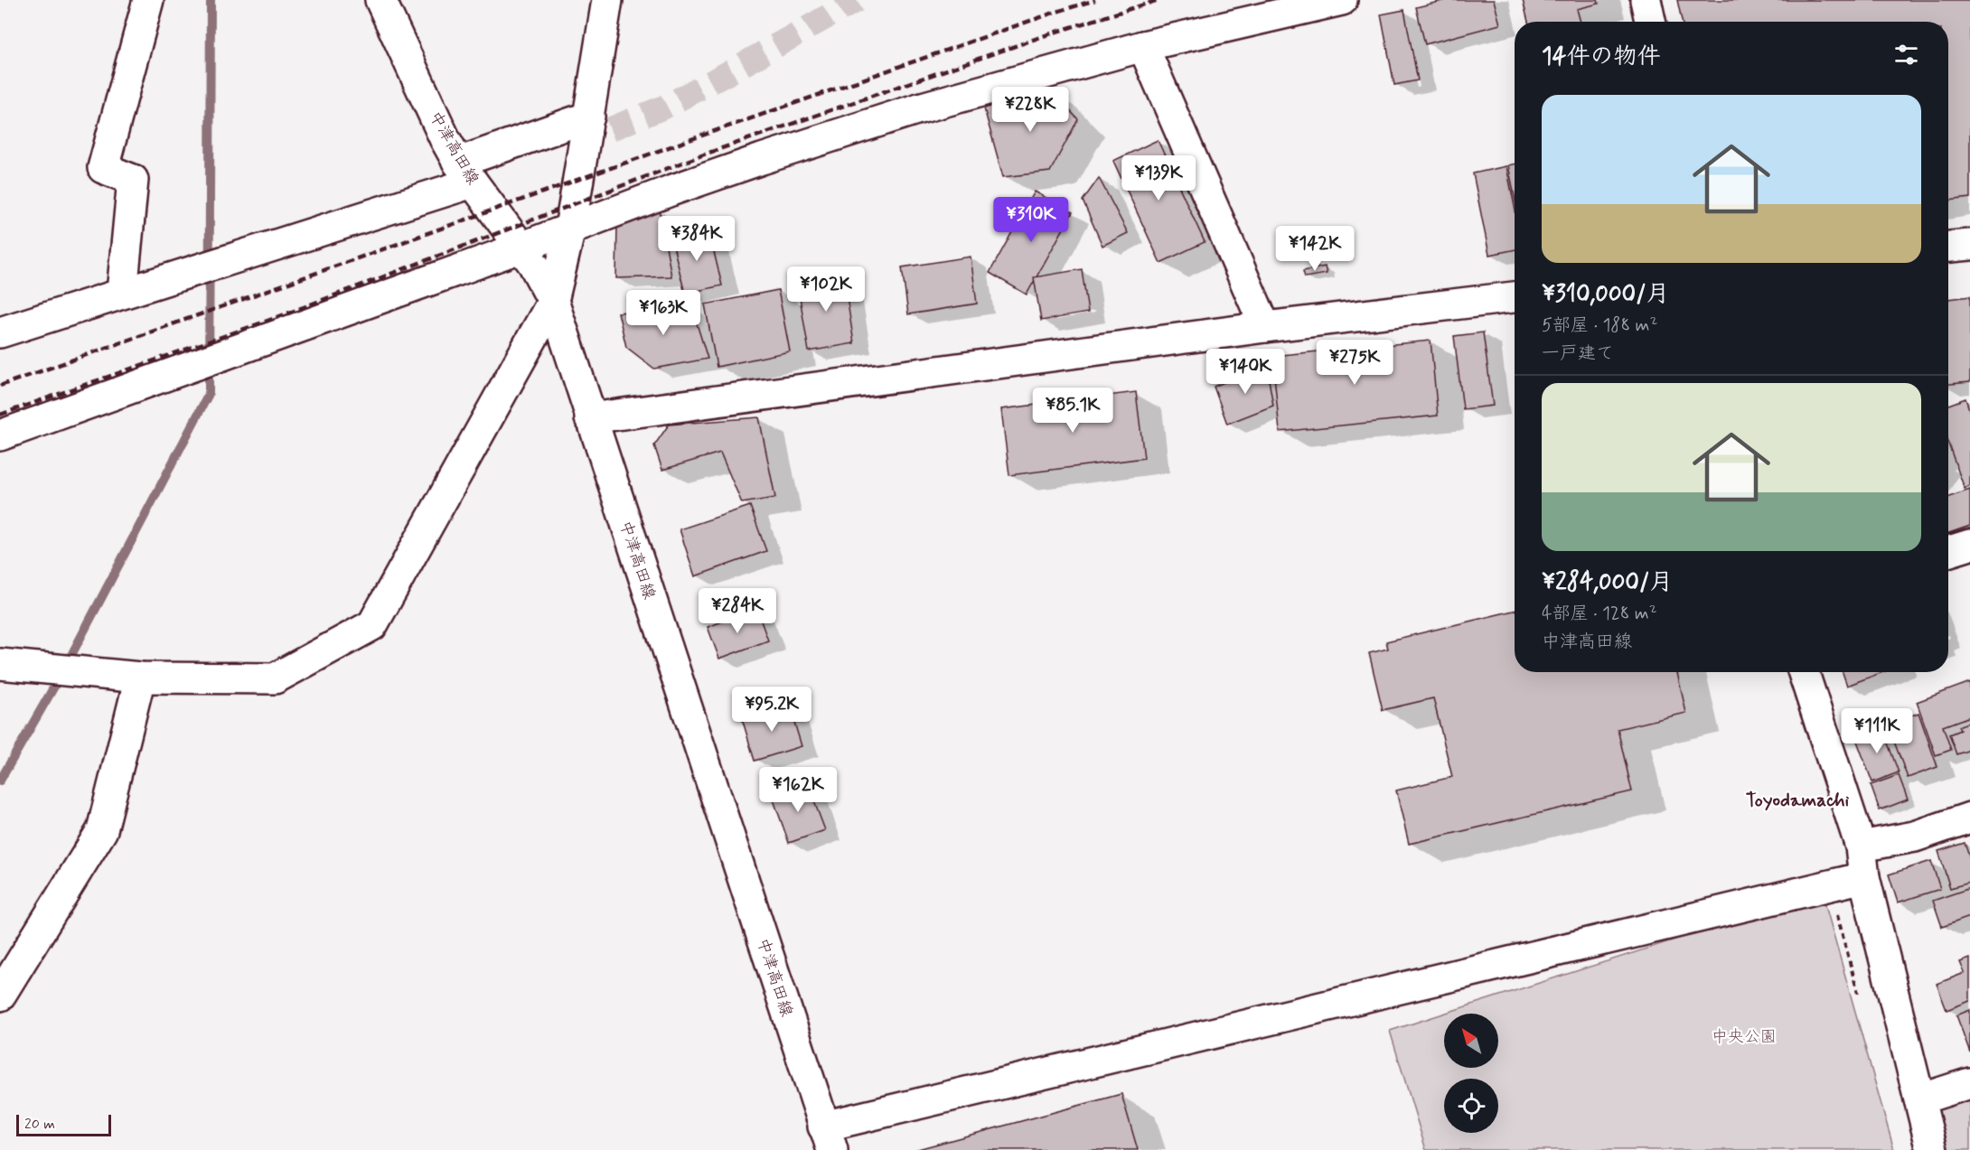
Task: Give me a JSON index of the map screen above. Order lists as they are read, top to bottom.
{
  "streets": {
    "street": ["中津高田線"]
  },
  "districts": ["Toyodamachi"],
  "parks": ["中央公園"],
  "scale_bar": "20 m",
  "north": "top left",
  "page": {
    "heading": "14件の物件",
    "price": [
      "¥228K",
      "¥139K",
      "¥310K",
      "¥384K",
      "¥142K",
      "¥102K",
      "¥163K",
      "¥275K",
      "¥140K",
      "¥85.1K",
      "¥284K",
      "¥95.2K",
      "¥111K",
      "¥162K"
    ],
    "list": [
      {
        "name": "¥310,000/月",
        "note": "5部屋 · 188 m² · 一戸建て"
      },
      {
        "name": "¥284,000/月",
        "note": "4部屋 · 128 m² · 中津高田線"
      }
    ],
    "scale": "20 m"
  }
}
